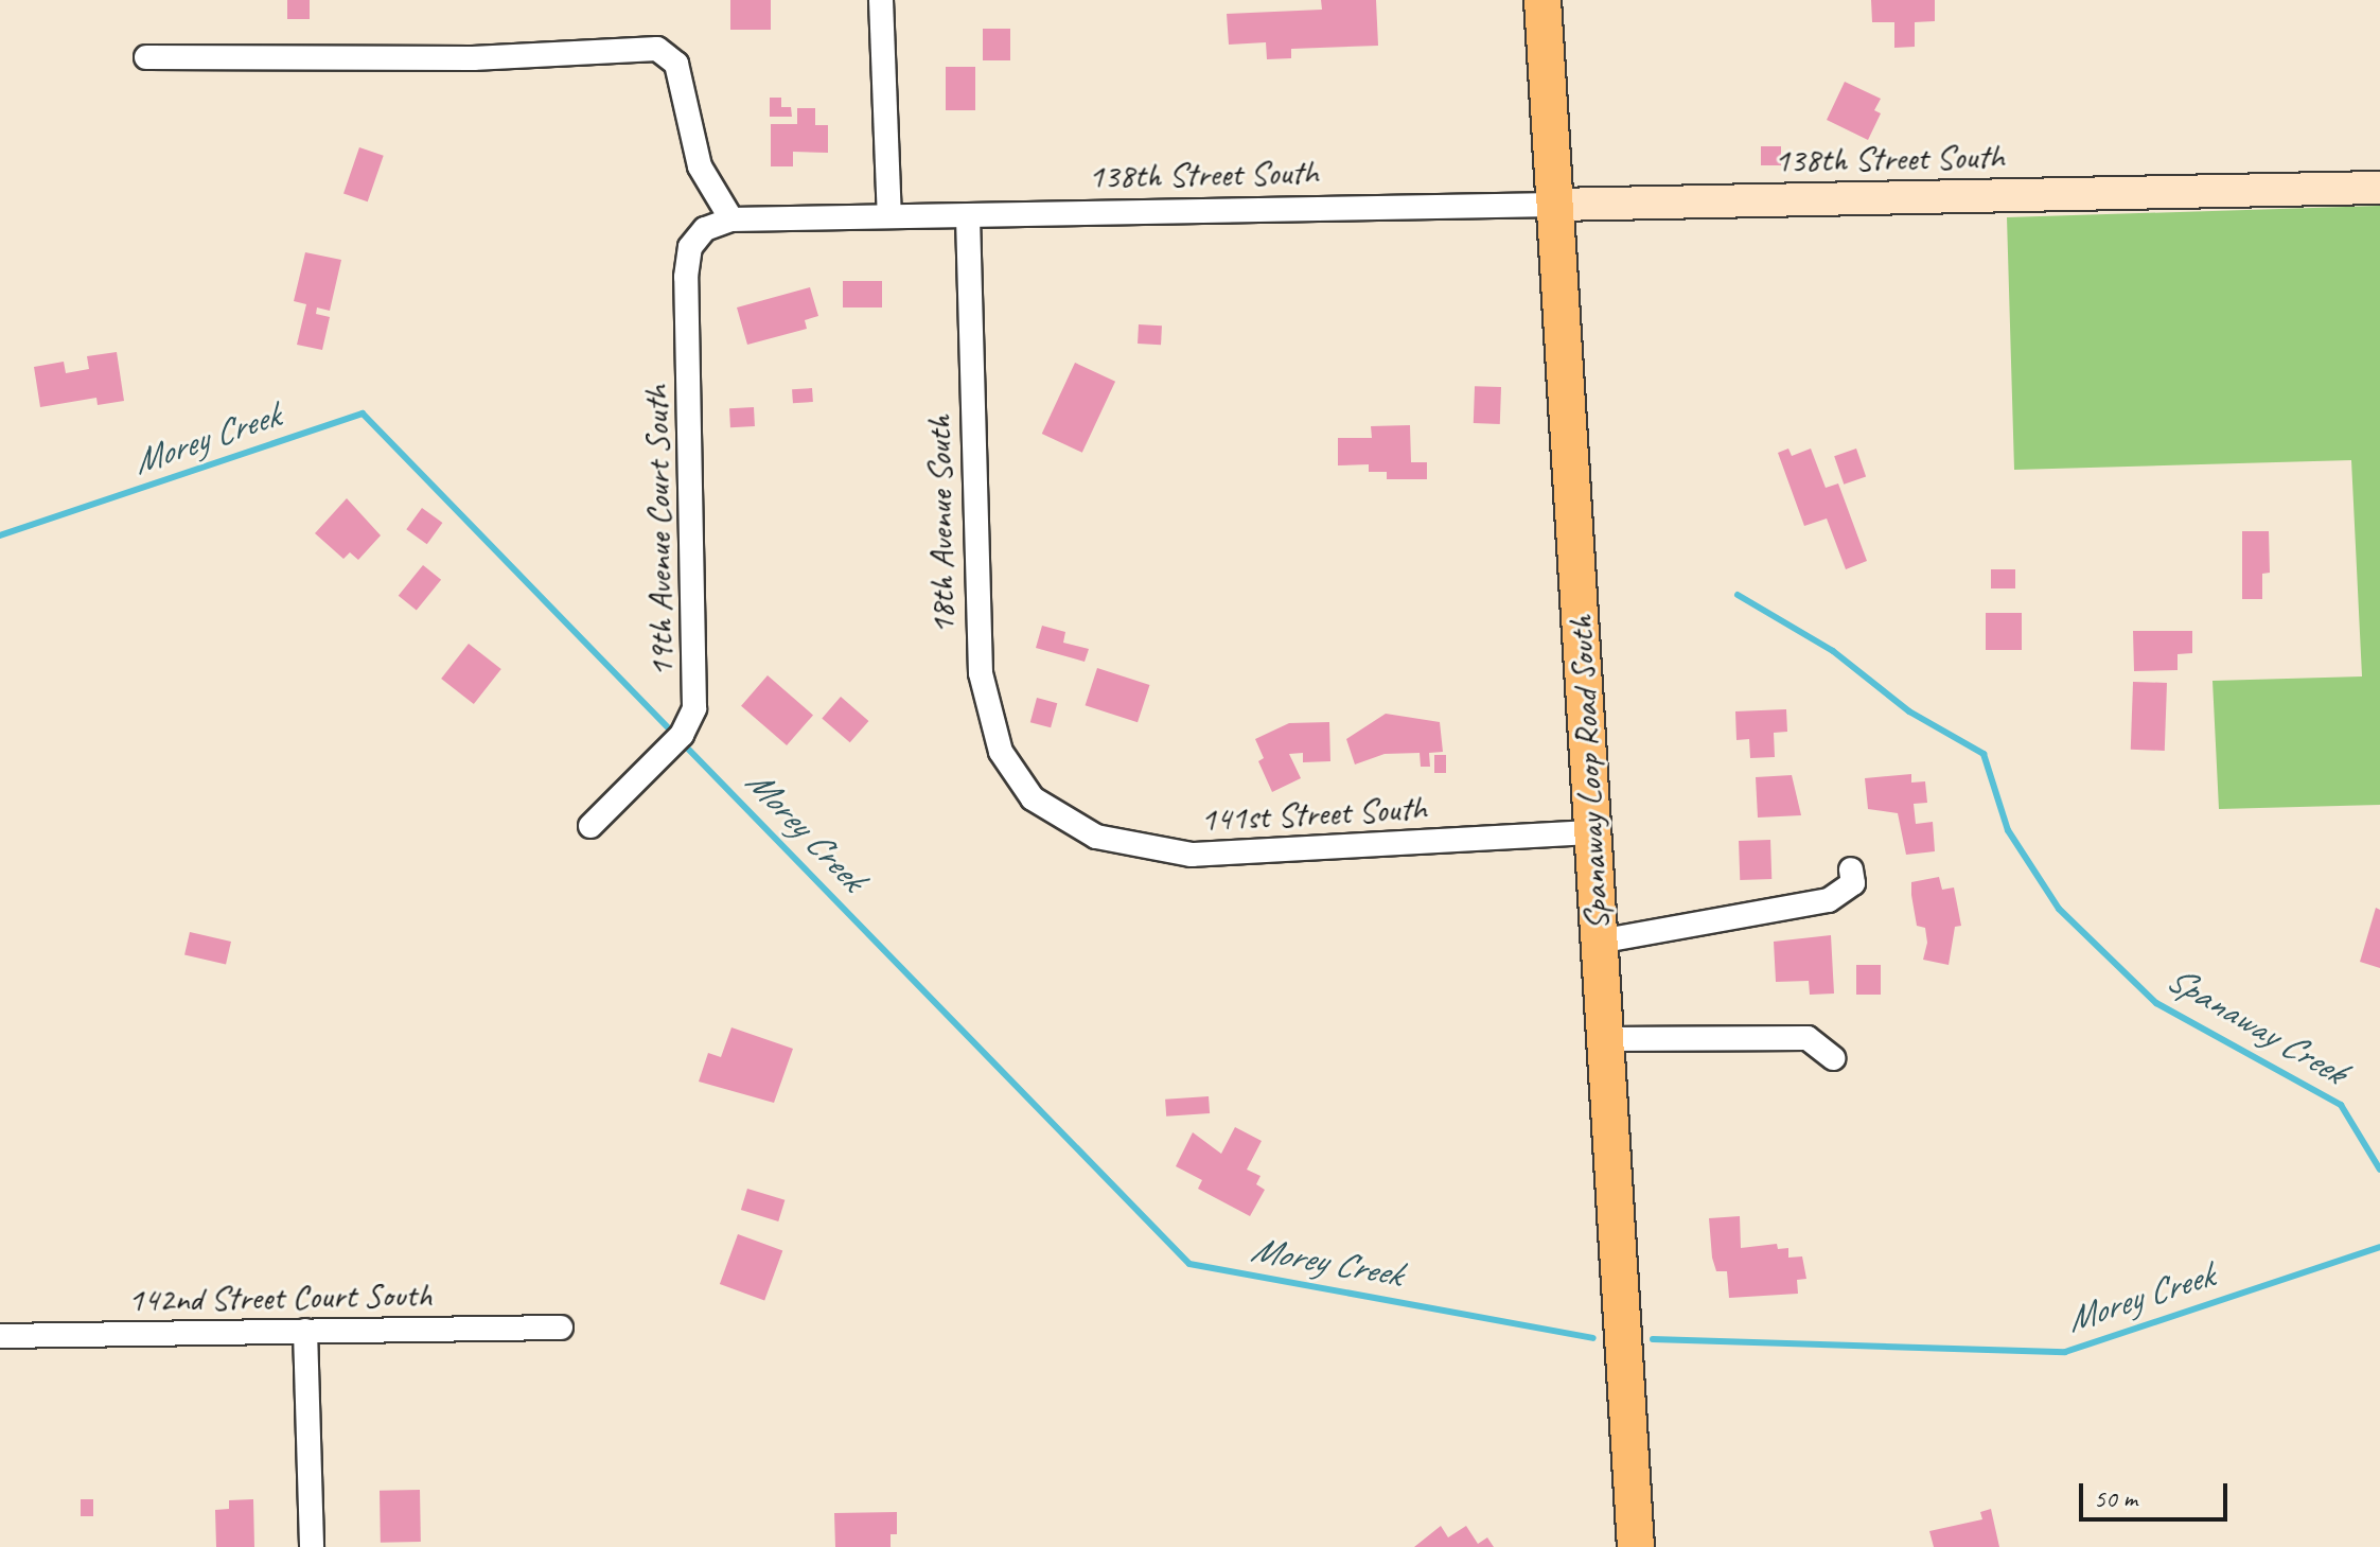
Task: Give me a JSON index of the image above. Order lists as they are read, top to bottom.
{
  "streets": {
    "main road": ["Spanaway Loop Road South"],
    "street": [
      "138th Street South",
      "18th Avenue South",
      "19th Avenue Court South",
      "141st Street South",
      "142nd Street Court South"
    ]
  },
  "crossings": [
    ["138th Street South", "18th Avenue South"],
    ["138th Street South", "19th Avenue Court South"],
    ["138th Street South", "Spanaway Loop Road South"],
    ["18th Avenue South", "141st Street South"],
    ["Spanaway Loop Road South", "141st Street South"]
  ],
  "water": ["Morey Creek", "Spanaway Creek"],
  "scale_bar": "50 m"
}
